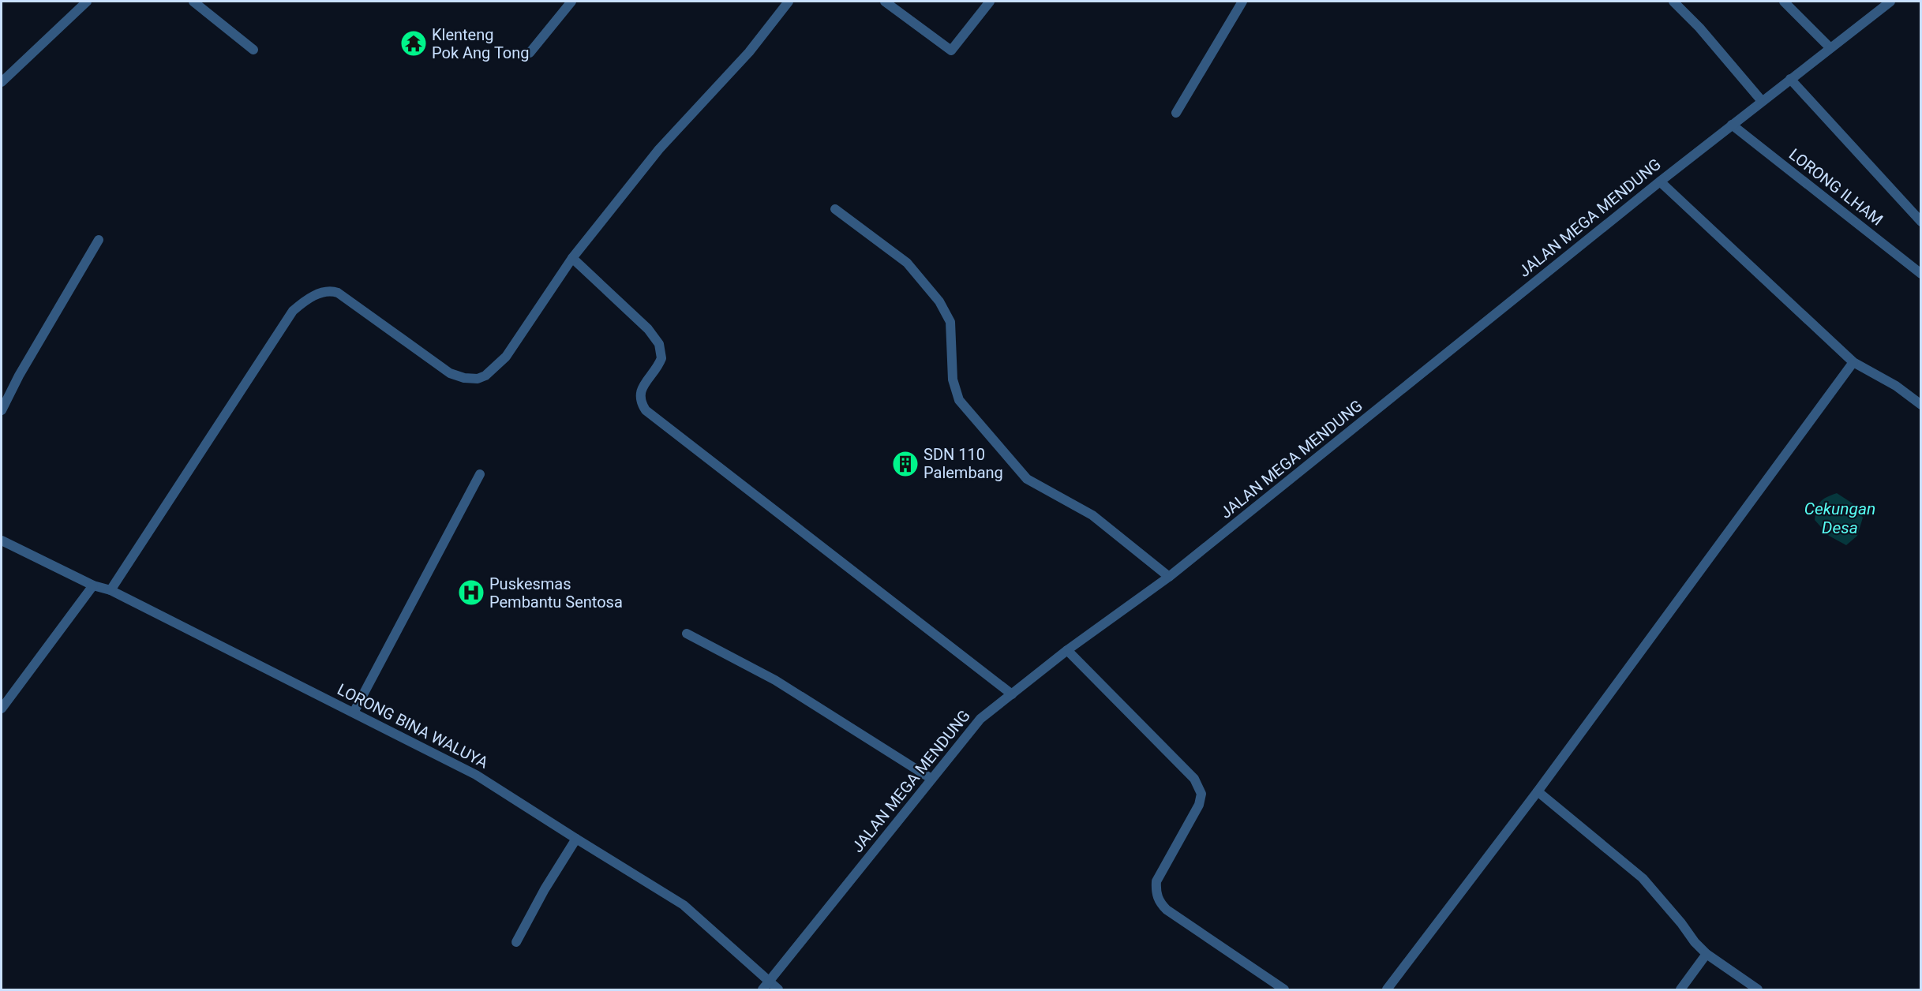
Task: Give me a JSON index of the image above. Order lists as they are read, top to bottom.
{
  "streets": {
    "street": ["LORONG ILHAM", "JALAN MEGA MENDUNG", "LORONG BINA WALUYA"]
  },
  "crossings": [
    ["LORONG ILHAM", "JALAN MEGA MENDUNG"],
    ["JALAN MEGA MENDUNG", "LORONG BINA WALUYA"]
  ],
  "water": ["Cekungan Desa"],
  "places": {
    "temple": ["Klenteng Pok Ang Tong"],
    "building": ["SDN 110 Palembang"],
    "hospital": ["Puskesmas Pembantu Sentosa"]
  }
}
